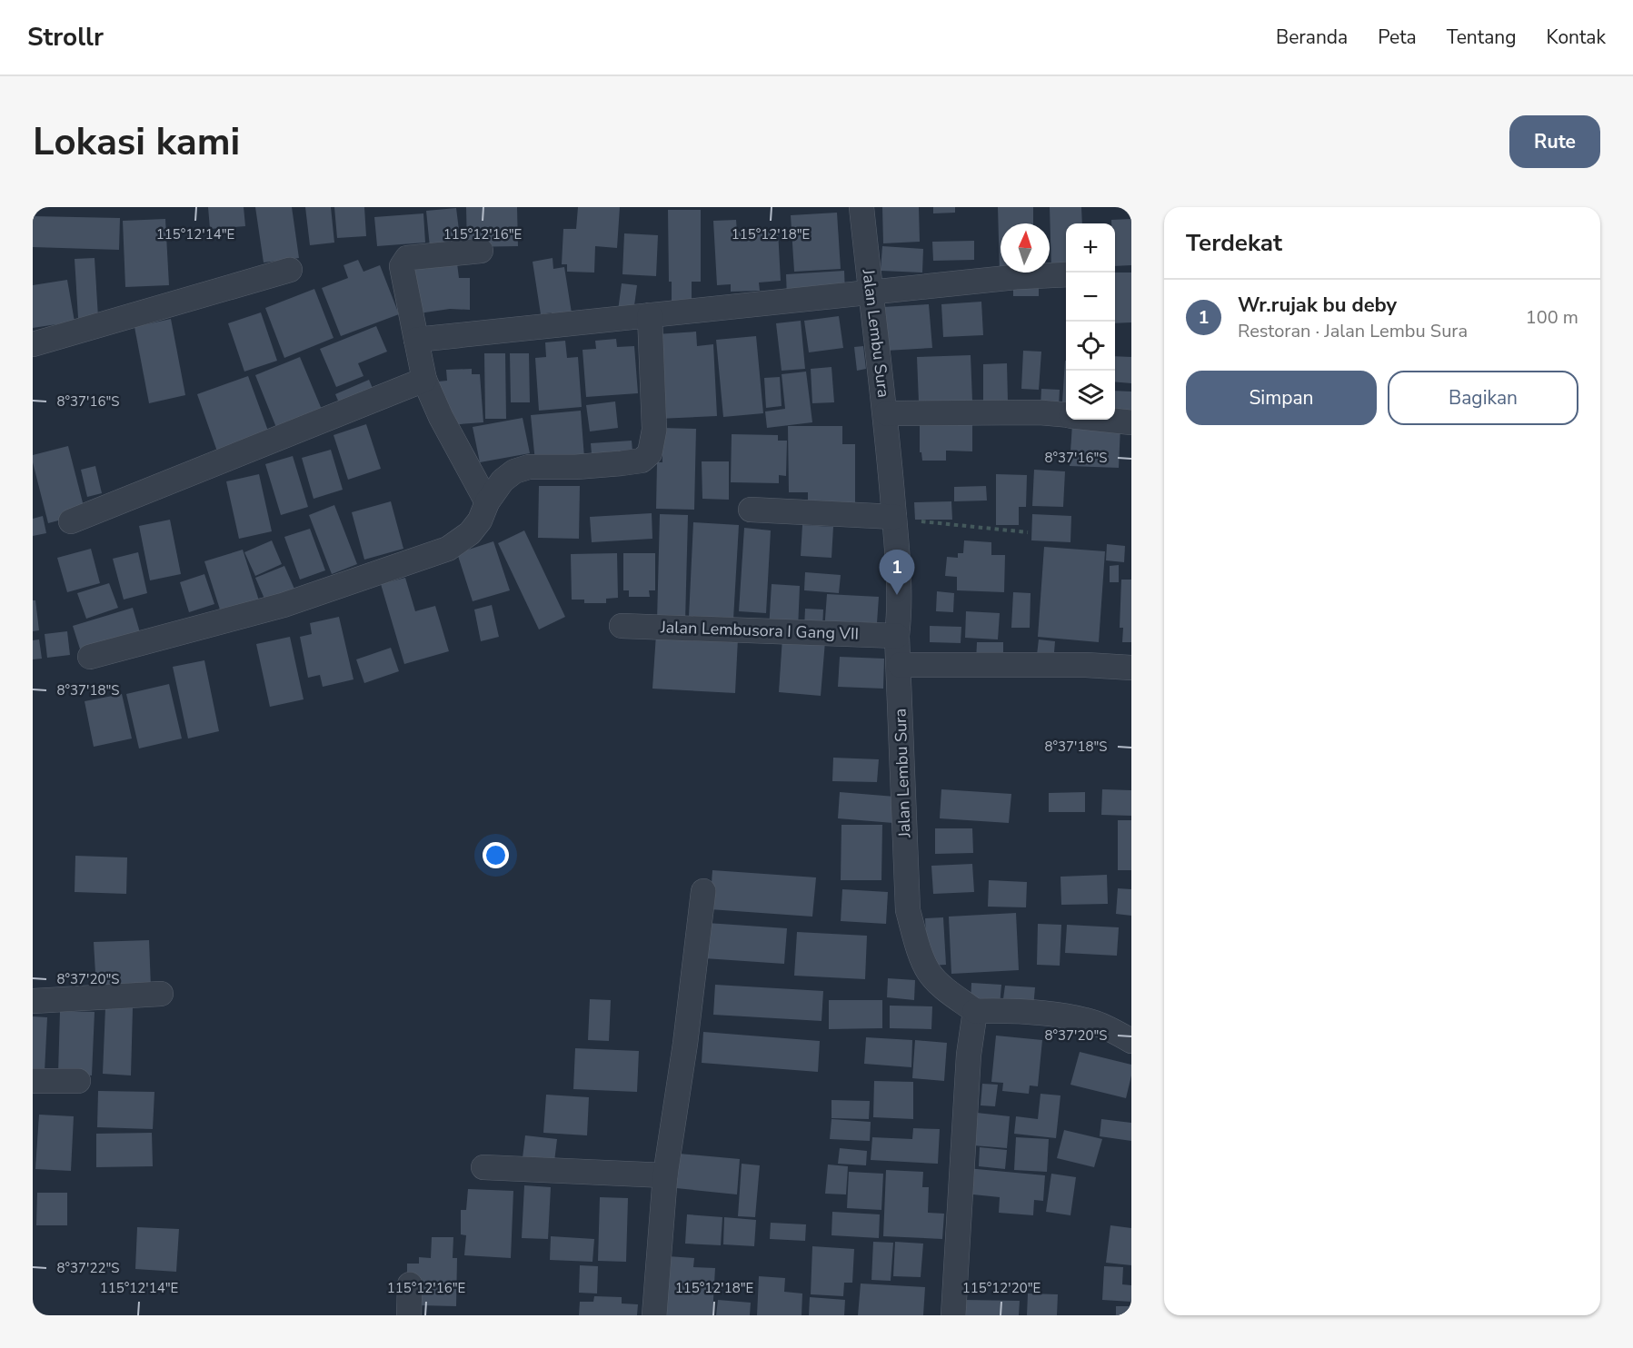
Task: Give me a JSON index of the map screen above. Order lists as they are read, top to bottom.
{
  "streets": {
    "street": ["Jalan Lembu Sura", "Jalan Lembusora I Gang VII"]
  },
  "crossings": [
    ["Jalan Lembu Sura", "Jalan Lembusora I Gang VII"]
  ],
  "north": "top",
  "page": {
    "header": "Strollr",
    "nav": [
      "Beranda",
      "Peta",
      "Tentang",
      "Kontak"
    ],
    "buttons": [
      "Rute",
      ["Simpan", "Bagikan"]
    ],
    "title": "Lokasi kami",
    "heading": "Terdekat",
    "map_buttons": ["+", "−"],
    "list": [
      {
        "mark": "1",
        "name": "Wr.rujak bu deby",
        "note": "Restoran · Jalan Lembu Sura",
        "value": "100 m"
      }
    ],
    "pins": "1"
  },
  "coordinates": [
    "115°12'14\"E",
    "115°12'16\"E",
    "115°12'18\"E",
    "8°37'16\"S",
    "8°37'18\"S",
    "8°37'20\"S",
    "8°37'22\"S",
    "115°12'20\"E"
  ]
}
